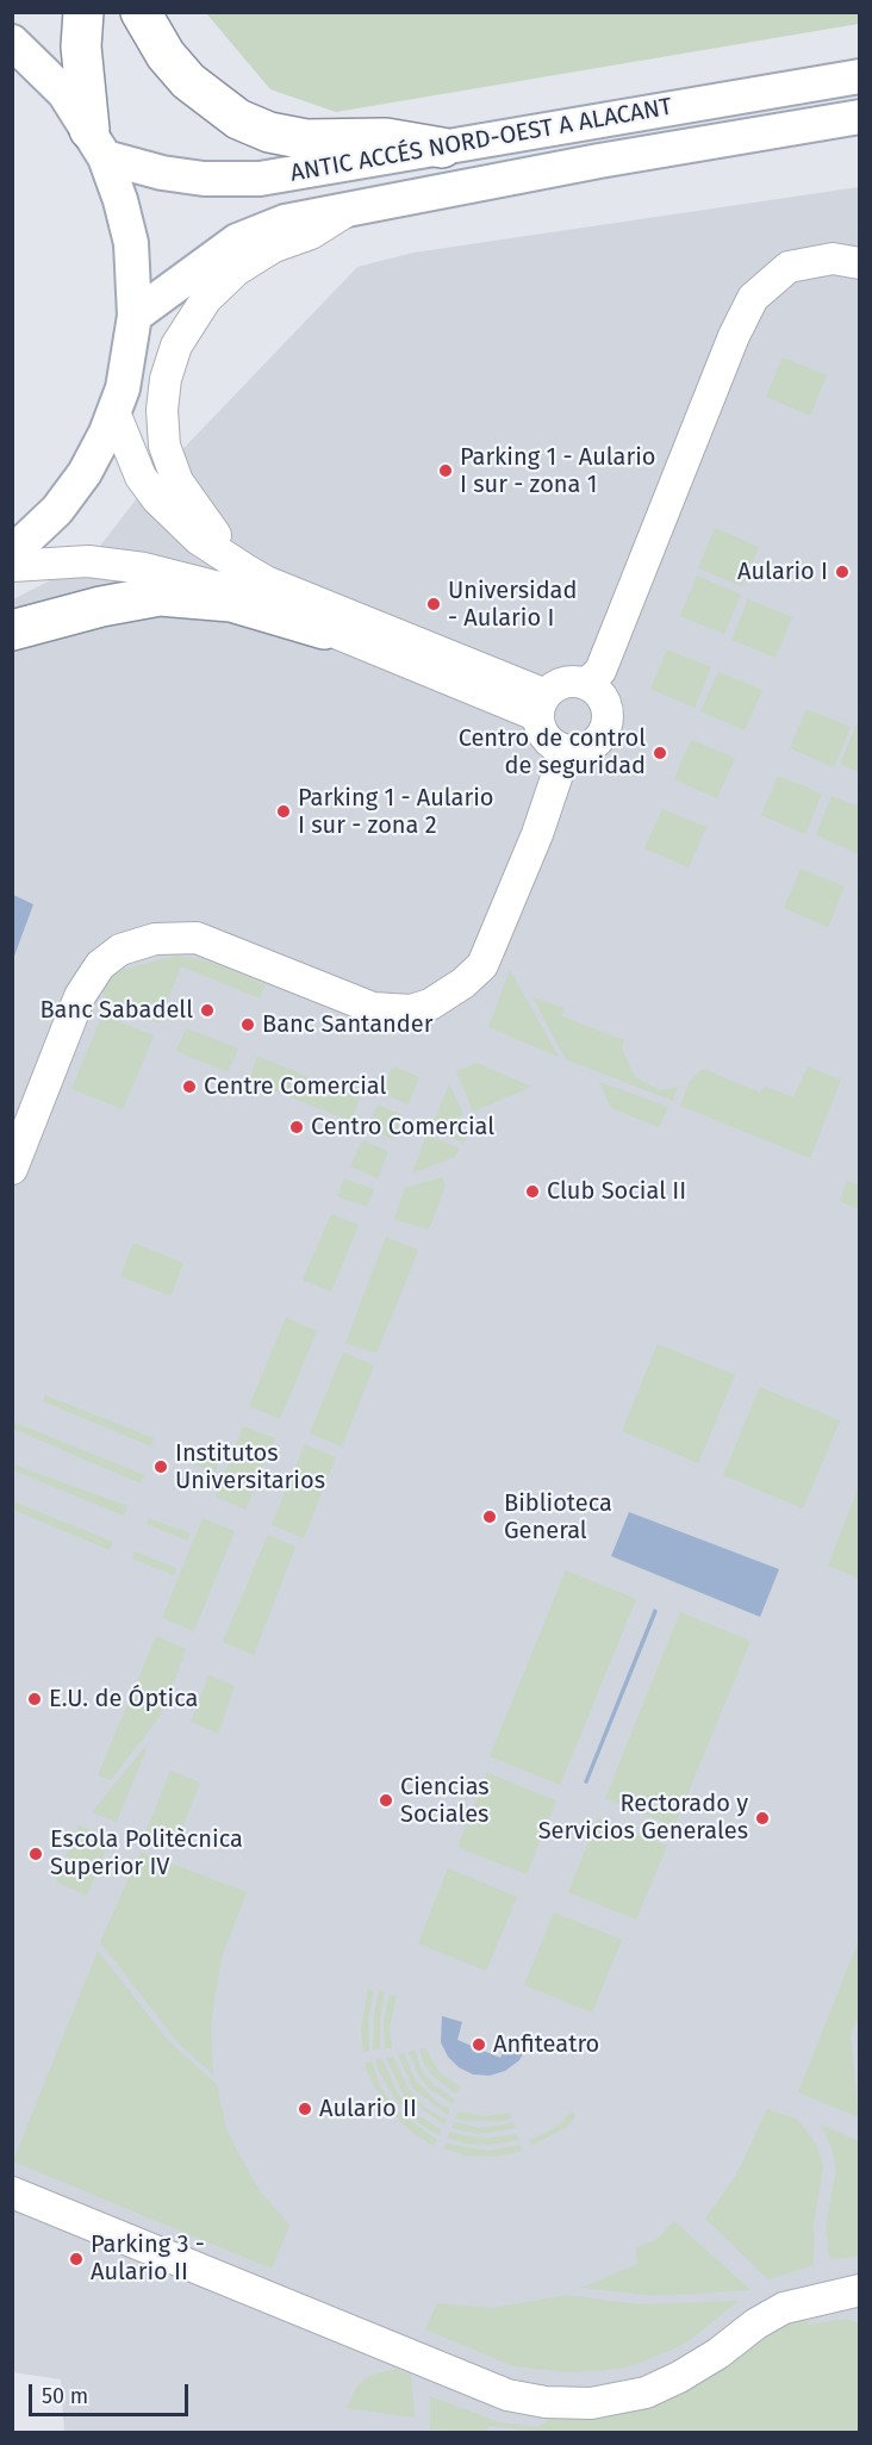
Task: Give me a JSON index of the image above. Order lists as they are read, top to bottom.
{
  "streets": {
    "main road": ["ANTIC ACCÉS NORD-OEST A ALACANT"]
  },
  "places": [
    "Parking 1 - Aulario I sur - zona 1",
    "Aulario I",
    "Universidad - Aulario I",
    "Centro de control de seguridad",
    "Parking 1 - Aulario I sur - zona 2",
    "Banc Sabadell",
    "Banc Santander",
    "Centre Comercial",
    "Centro Comercial",
    "Club Social II",
    "Institutos Universitarios",
    "Biblioteca General",
    "E.U. de Óptica",
    "Ciencias Sociales",
    "Rectorado y Servicios Generales",
    "Escola Politècnica Superior IV",
    "Anfiteatro",
    "Aulario II",
    "Parking 3 - Aulario II"
  ],
  "scale_bar": "50 m"
}
